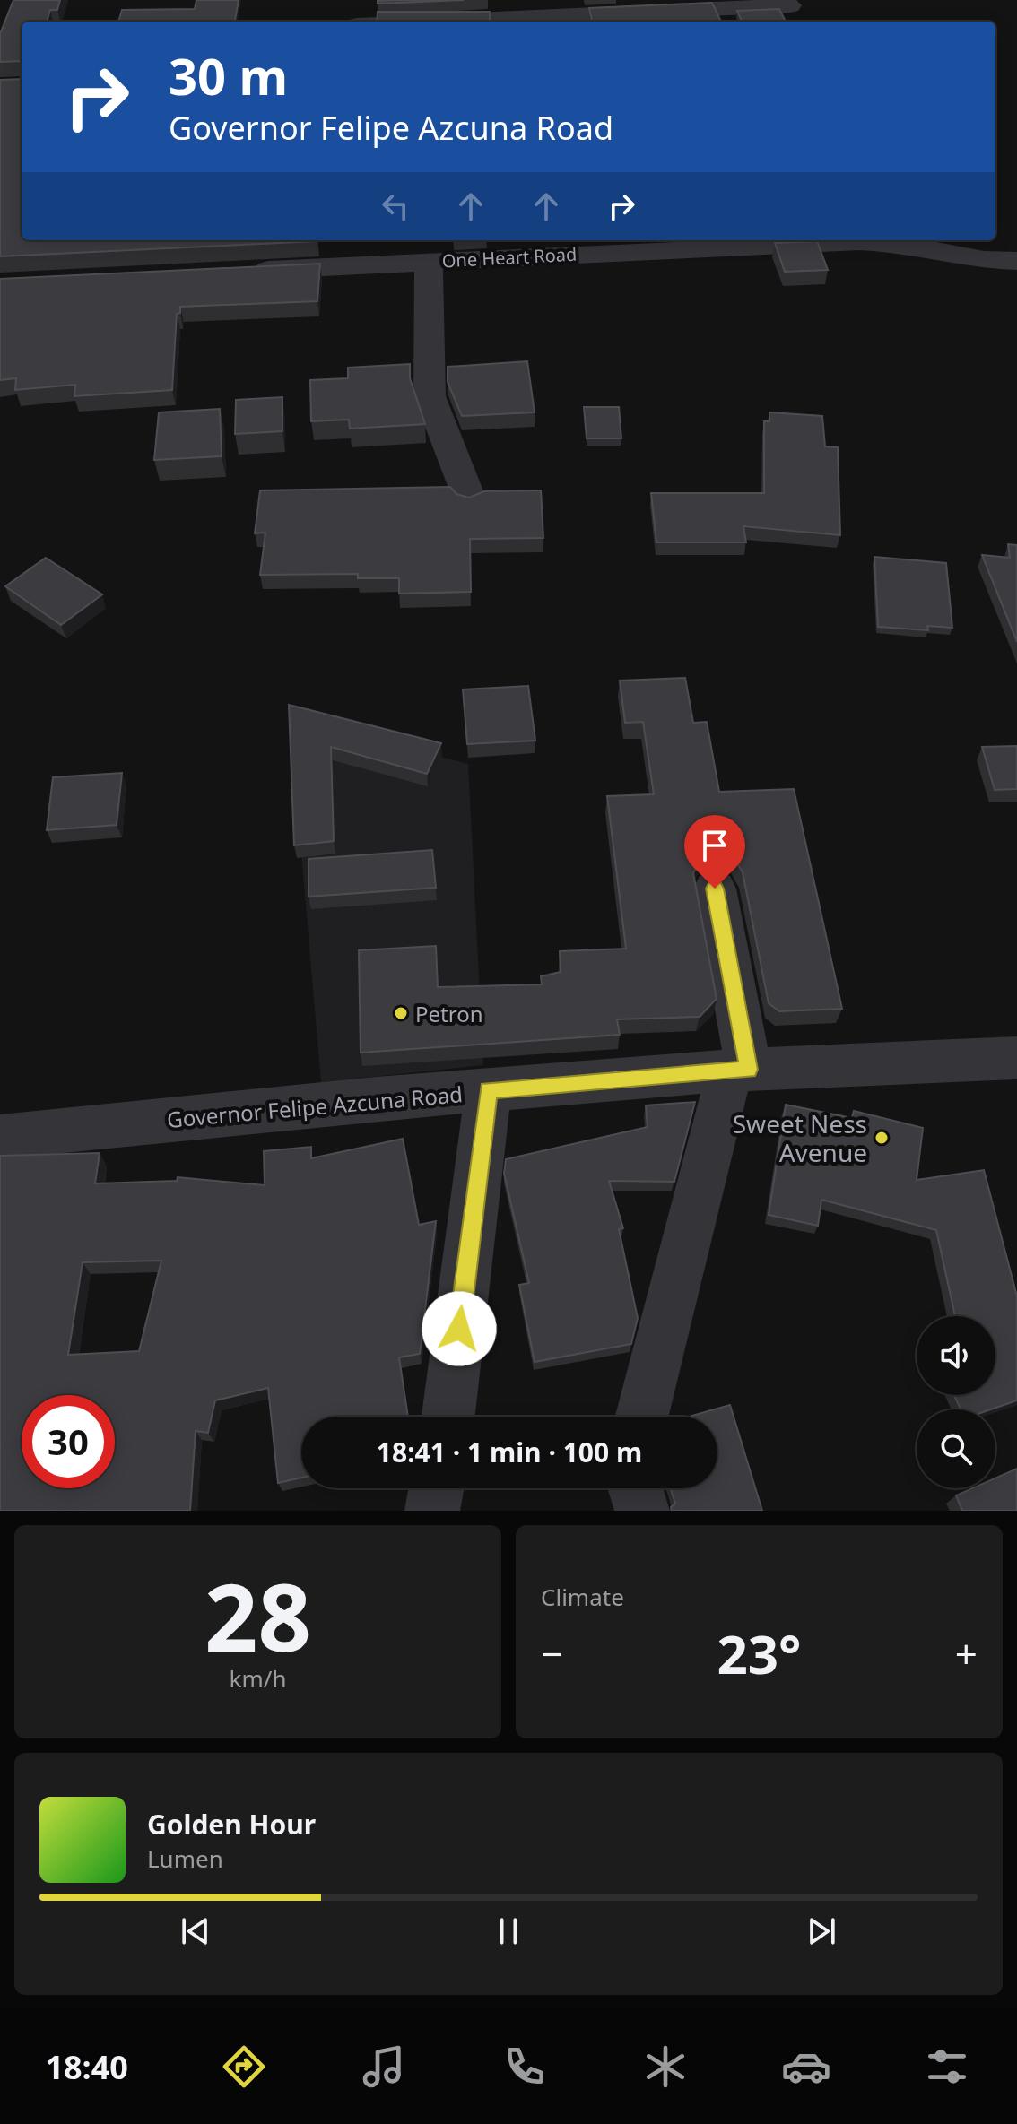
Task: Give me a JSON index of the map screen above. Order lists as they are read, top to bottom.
{
  "streets": {
    "street": ["One Heart Road", "Governor Felipe Azcuna Road"]
  },
  "places": ["Petron", "Sweet Ness Avenue"],
  "page": {
    "turn": ["30 m", "Governor Felipe Azcuna Road"],
    "limit": "30",
    "trip": "18:41 · 1 min · 100 m",
    "tile": [
      ["28", "km/h"],
      "Climate"
    ],
    "heat": ["−", "23°", "+"],
    "song": ["Golden Hour", "Lumen"],
    "tabs": "18:40"
  }
}
